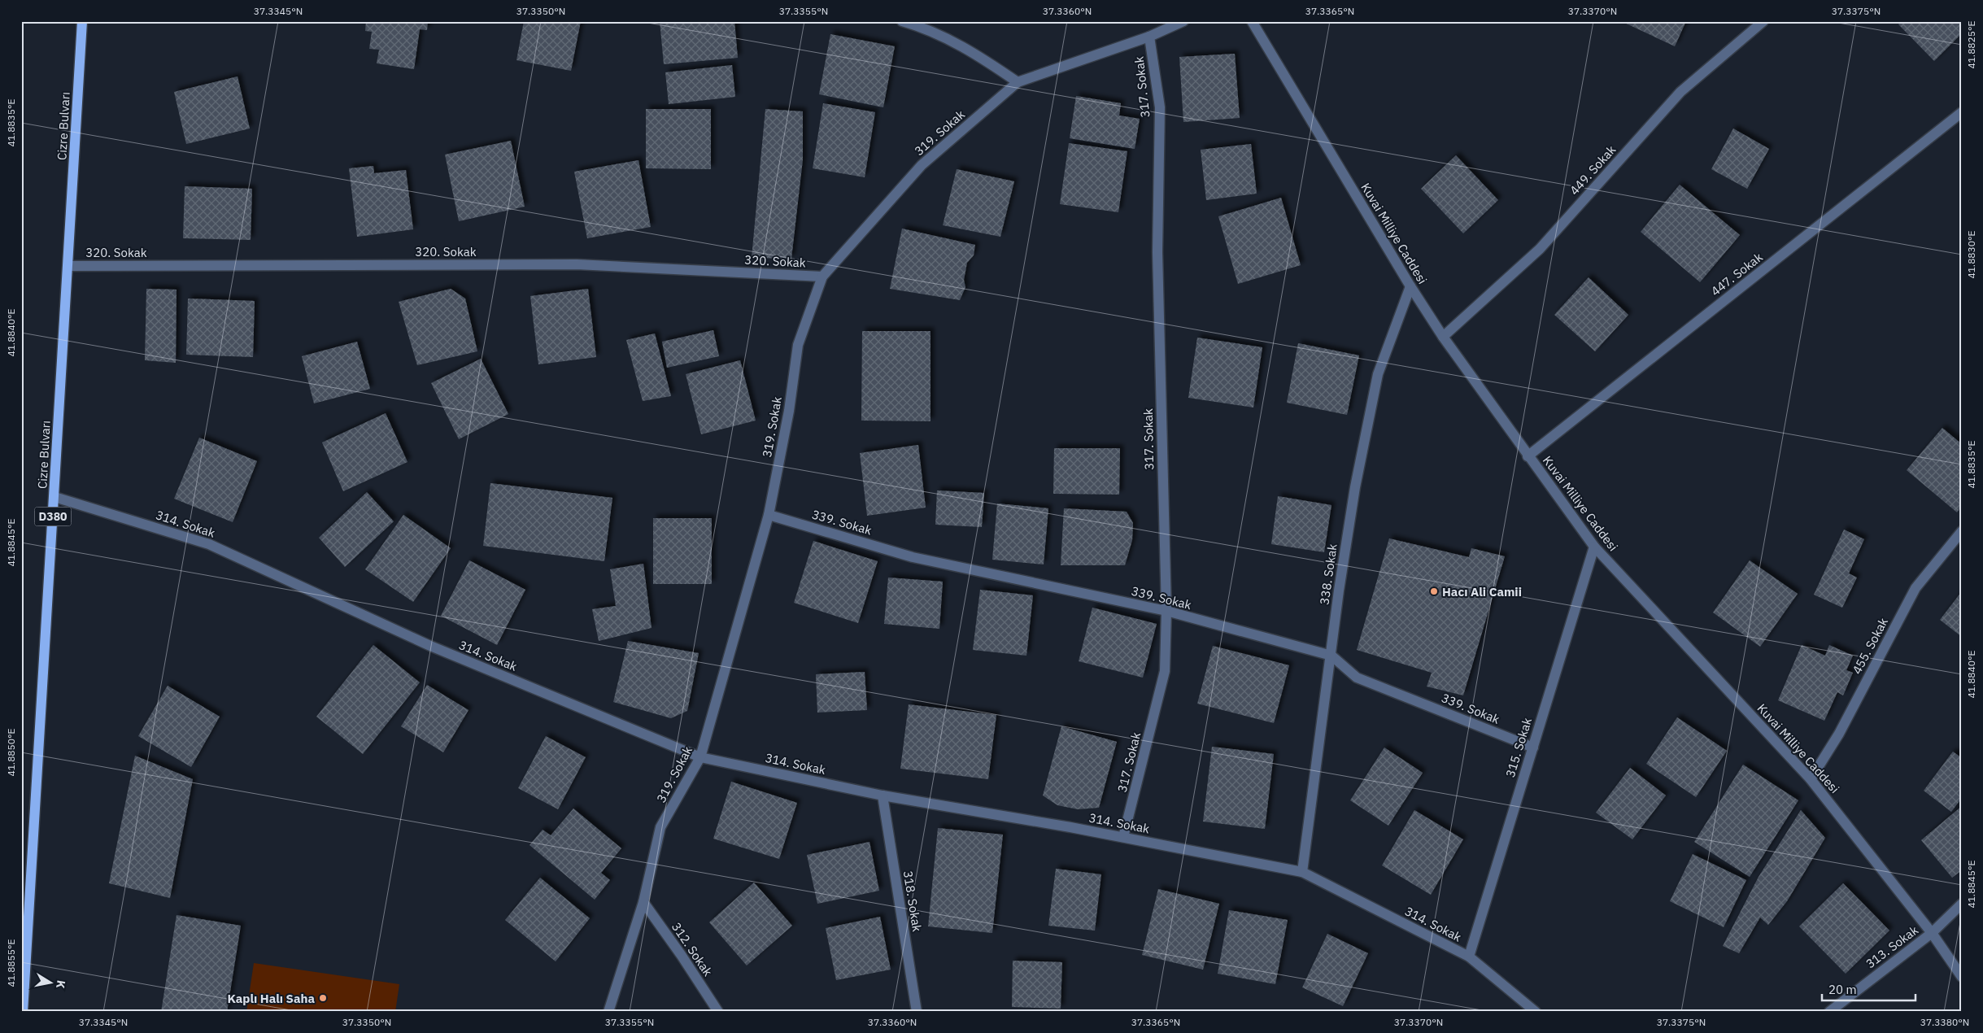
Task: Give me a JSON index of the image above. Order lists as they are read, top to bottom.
{
  "streets": {
    "main road": ["Cizre Bulvarı", "D380"],
    "street": [
      "317. Sokak",
      "319. Sokak",
      "449. Sokak",
      "Kuvai Milliye Caddesi",
      "320. Sokak",
      "447. Sokak",
      "339. Sokak",
      "314. Sokak",
      "338. Sokak",
      "455. Sokak",
      "315. Sokak",
      "318. Sokak",
      "313. Sokak",
      "312. Sokak"
    ]
  },
  "crossings": [
    ["317. Sokak", "319. Sokak"],
    ["317. Sokak", "339. Sokak"],
    ["317. Sokak", "314. Sokak"],
    ["Cizre Bulvarı", "320. Sokak"],
    ["Cizre Bulvarı", "314. Sokak"],
    ["319. Sokak", "320. Sokak"],
    ["319. Sokak", "339. Sokak"],
    ["319. Sokak", "314. Sokak"],
    ["319. Sokak", "312. Sokak"],
    ["449. Sokak", "Kuvai Milliye Caddesi"],
    ["Kuvai Milliye Caddesi", "447. Sokak"],
    ["Kuvai Milliye Caddesi", "338. Sokak"],
    ["Kuvai Milliye Caddesi", "455. Sokak"],
    ["Kuvai Milliye Caddesi", "315. Sokak"],
    ["Kuvai Milliye Caddesi", "313. Sokak"],
    ["339. Sokak", "338. Sokak"],
    ["339. Sokak", "315. Sokak"],
    ["314. Sokak", "338. Sokak"],
    ["314. Sokak", "315. Sokak"],
    ["314. Sokak", "318. Sokak"]
  ],
  "places": ["Hacı Ali Camii", "Kaplı Halı Saha"],
  "scale_bar": "20 m",
  "north": "right",
  "coordinates": [
    "37.3345°N",
    "37.3350°N",
    "37.3355°N",
    "37.3360°N",
    "37.3365°N",
    "37.3370°N",
    "37.3375°N",
    "41.8825°E",
    "41.8835°E",
    "41.8830°E",
    "41.8840°E",
    "41.8845°E",
    "41.8850°E",
    "41.8855°E",
    "37.3380°N"
  ]
}
